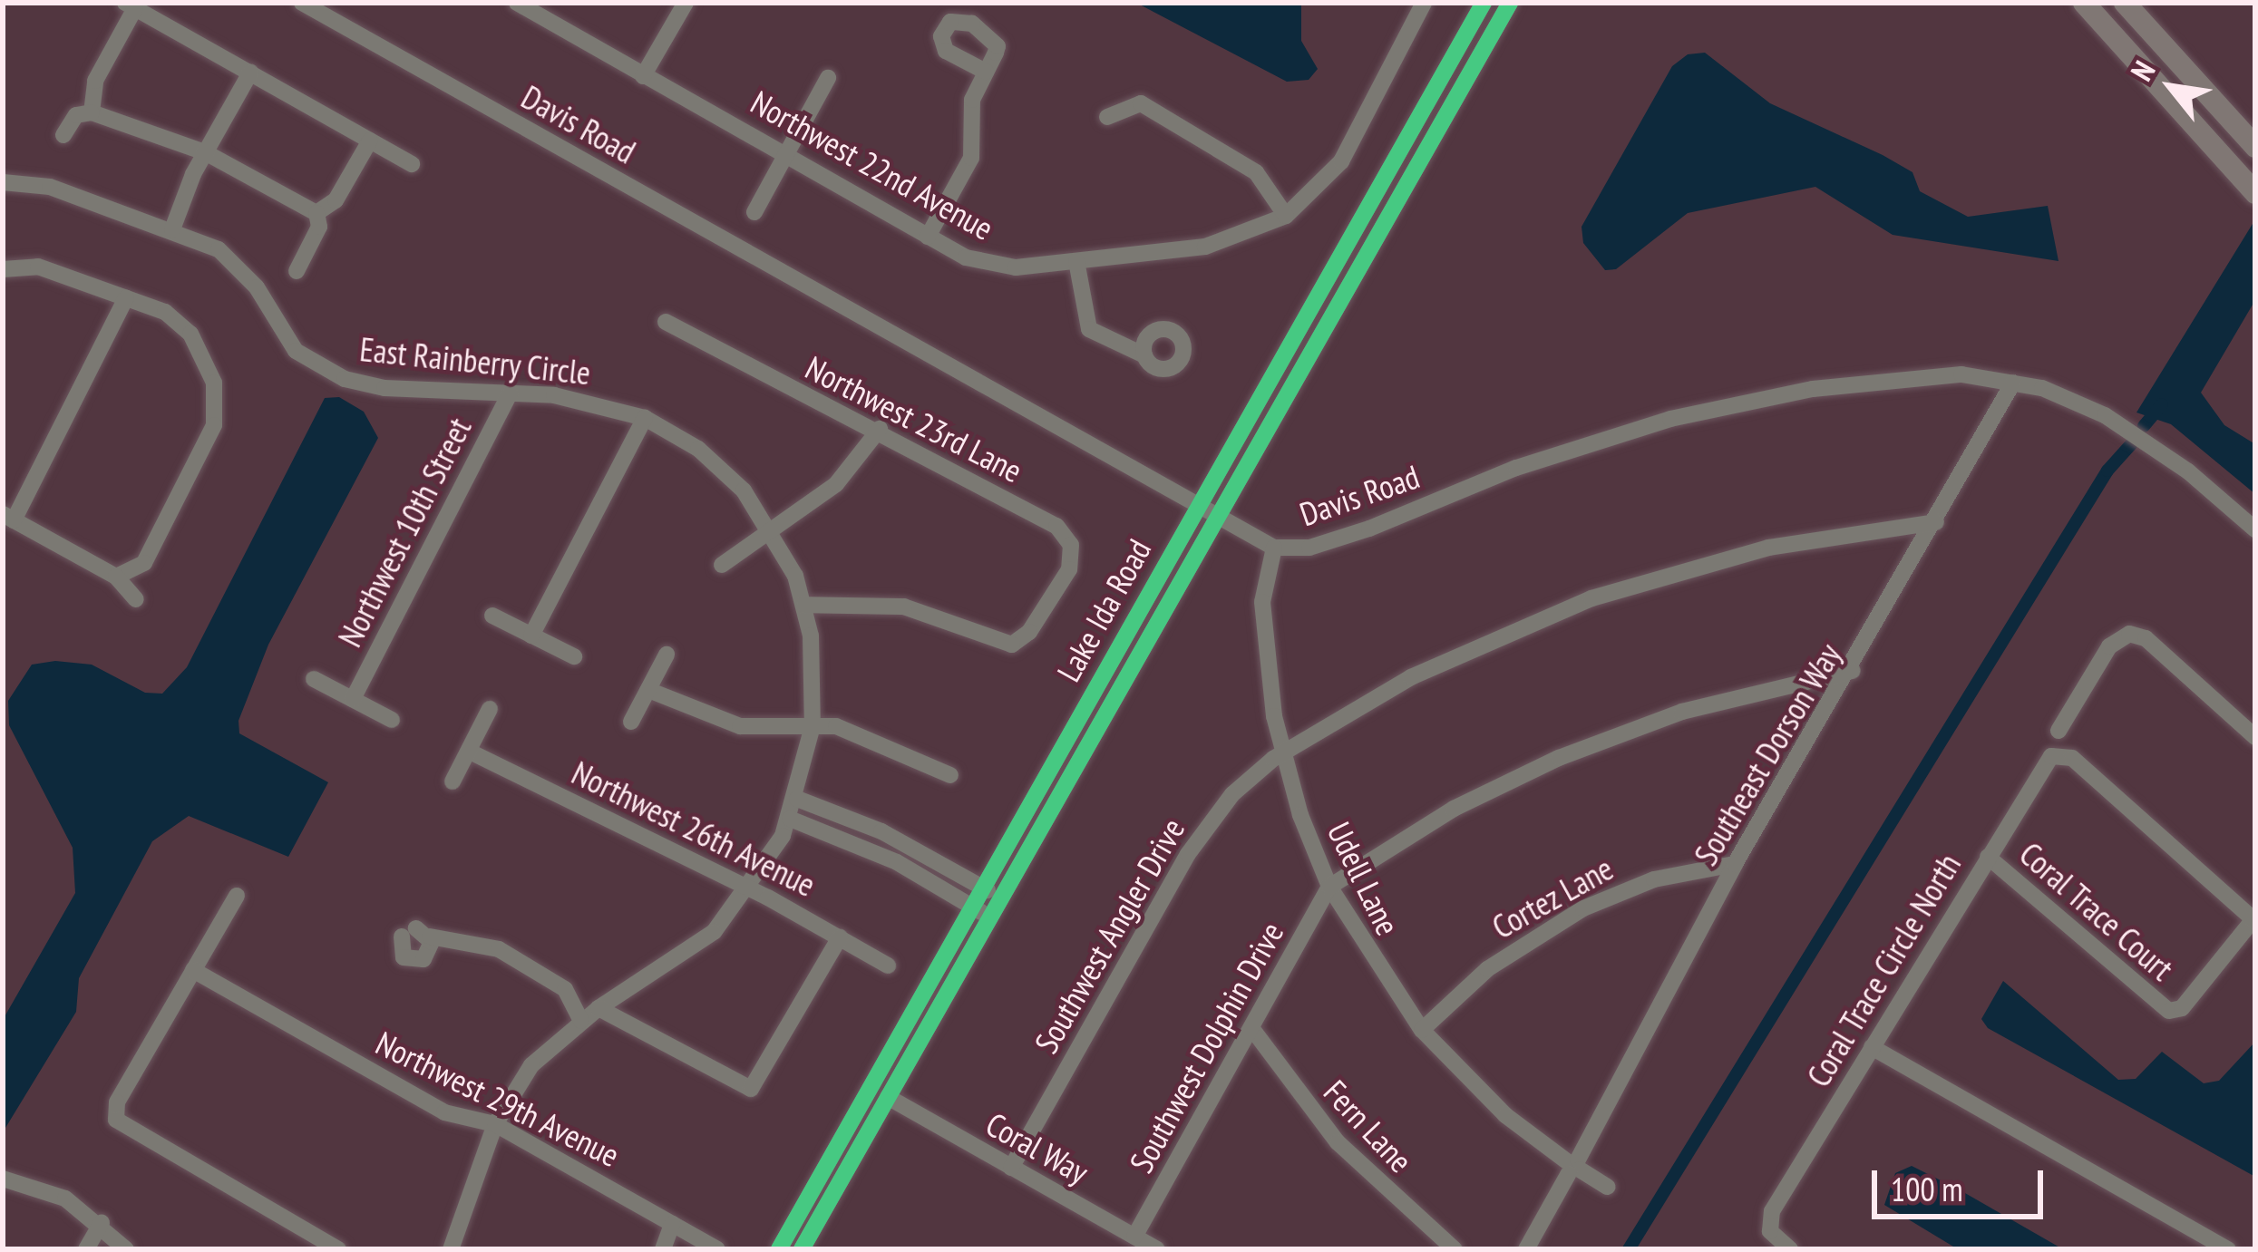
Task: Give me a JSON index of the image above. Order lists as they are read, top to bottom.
{
  "streets": {
    "street": [
      "Davis Road",
      "Northwest 22nd Avenue",
      "East Rainberry Circle",
      "Northwest 23rd Lane",
      "Northwest 10th Street",
      "Lake Ida Road",
      "Southeast Dorson Way",
      "Northwest 26th Avenue",
      "Udell Lane",
      "Cortez Lane",
      "Coral Trace Court",
      "Southwest Angler Drive",
      "Coral Trace Circle North",
      "Southwest Dolphin Drive",
      "Northwest 29th Avenue",
      "Fern Lane",
      "Coral Way"
    ]
  },
  "crossings": [
    ["Davis Road", "Lake Ida Road"],
    ["Davis Road", "Southeast Dorson Way"],
    ["Davis Road", "Udell Lane"],
    ["East Rainberry Circle", "Northwest 23rd Lane"],
    ["East Rainberry Circle", "Northwest 10th Street"],
    ["East Rainberry Circle", "Northwest 26th Avenue"],
    ["East Rainberry Circle", "Northwest 29th Avenue"],
    ["Lake Ida Road", "Coral Way"],
    ["Southeast Dorson Way", "Udell Lane"],
    ["Southeast Dorson Way", "Cortez Lane"],
    ["Southeast Dorson Way", "Southwest Angler Drive"],
    ["Udell Lane", "Cortez Lane"],
    ["Udell Lane", "Southwest Angler Drive"],
    ["Udell Lane", "Southwest Dolphin Drive"],
    ["Coral Trace Court", "Coral Trace Circle North"],
    ["Southwest Angler Drive", "Coral Way"],
    ["Southwest Dolphin Drive", "Fern Lane"],
    ["Southwest Dolphin Drive", "Coral Way"]
  ],
  "scale_bar": "100 m",
  "north": "top left"
}
